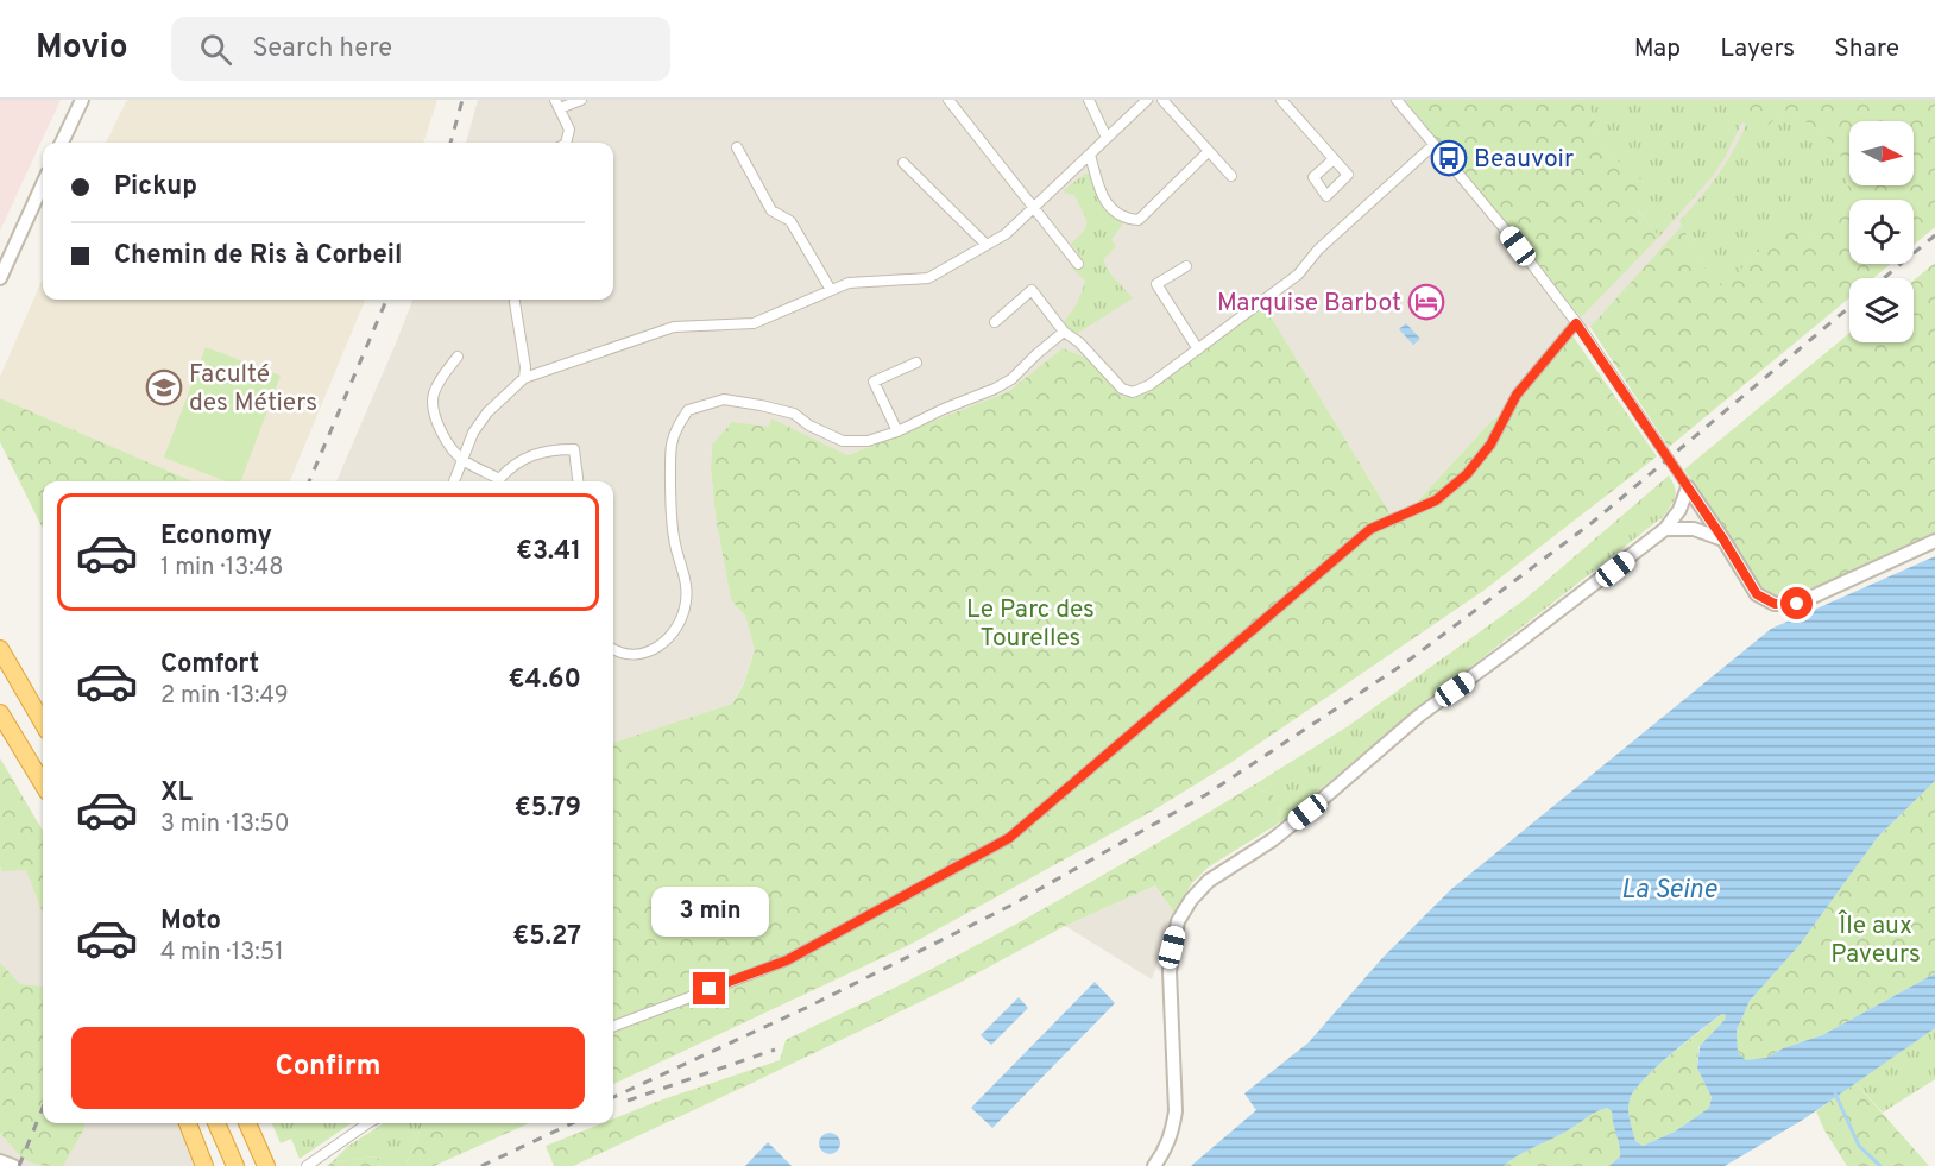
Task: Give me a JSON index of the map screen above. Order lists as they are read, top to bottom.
{
  "water": ["La Seine"],
  "parks": ["Le Parc des Tourelles", "Île aux Paveurs"],
  "places": {
    "bus stop": ["Beauvoir"],
    "hotel": ["Marquise Barbot"],
    "school or university": ["Faculté des Métiers"]
  },
  "north": "right",
  "page": {
    "header": "Movio",
    "search": "Search here",
    "nav": ["Map", "Layers", "Share"],
    "banner": ["Pickup", "Chemin de Ris à Corbeil"],
    "list": [
      {
        "name": "Economy",
        "note": "1 min · 13:48",
        "value": "€3.41"
      },
      {
        "name": "Comfort",
        "note": "2 min · 13:49",
        "value": "€4.60"
      },
      {
        "name": "XL",
        "note": "3 min · 13:50",
        "value": "€5.79"
      },
      {
        "name": "Moto",
        "note": "4 min · 13:51",
        "value": "€5.27"
      }
    ],
    "bubble": "3 min",
    "buttons": "Confirm"
  }
}
